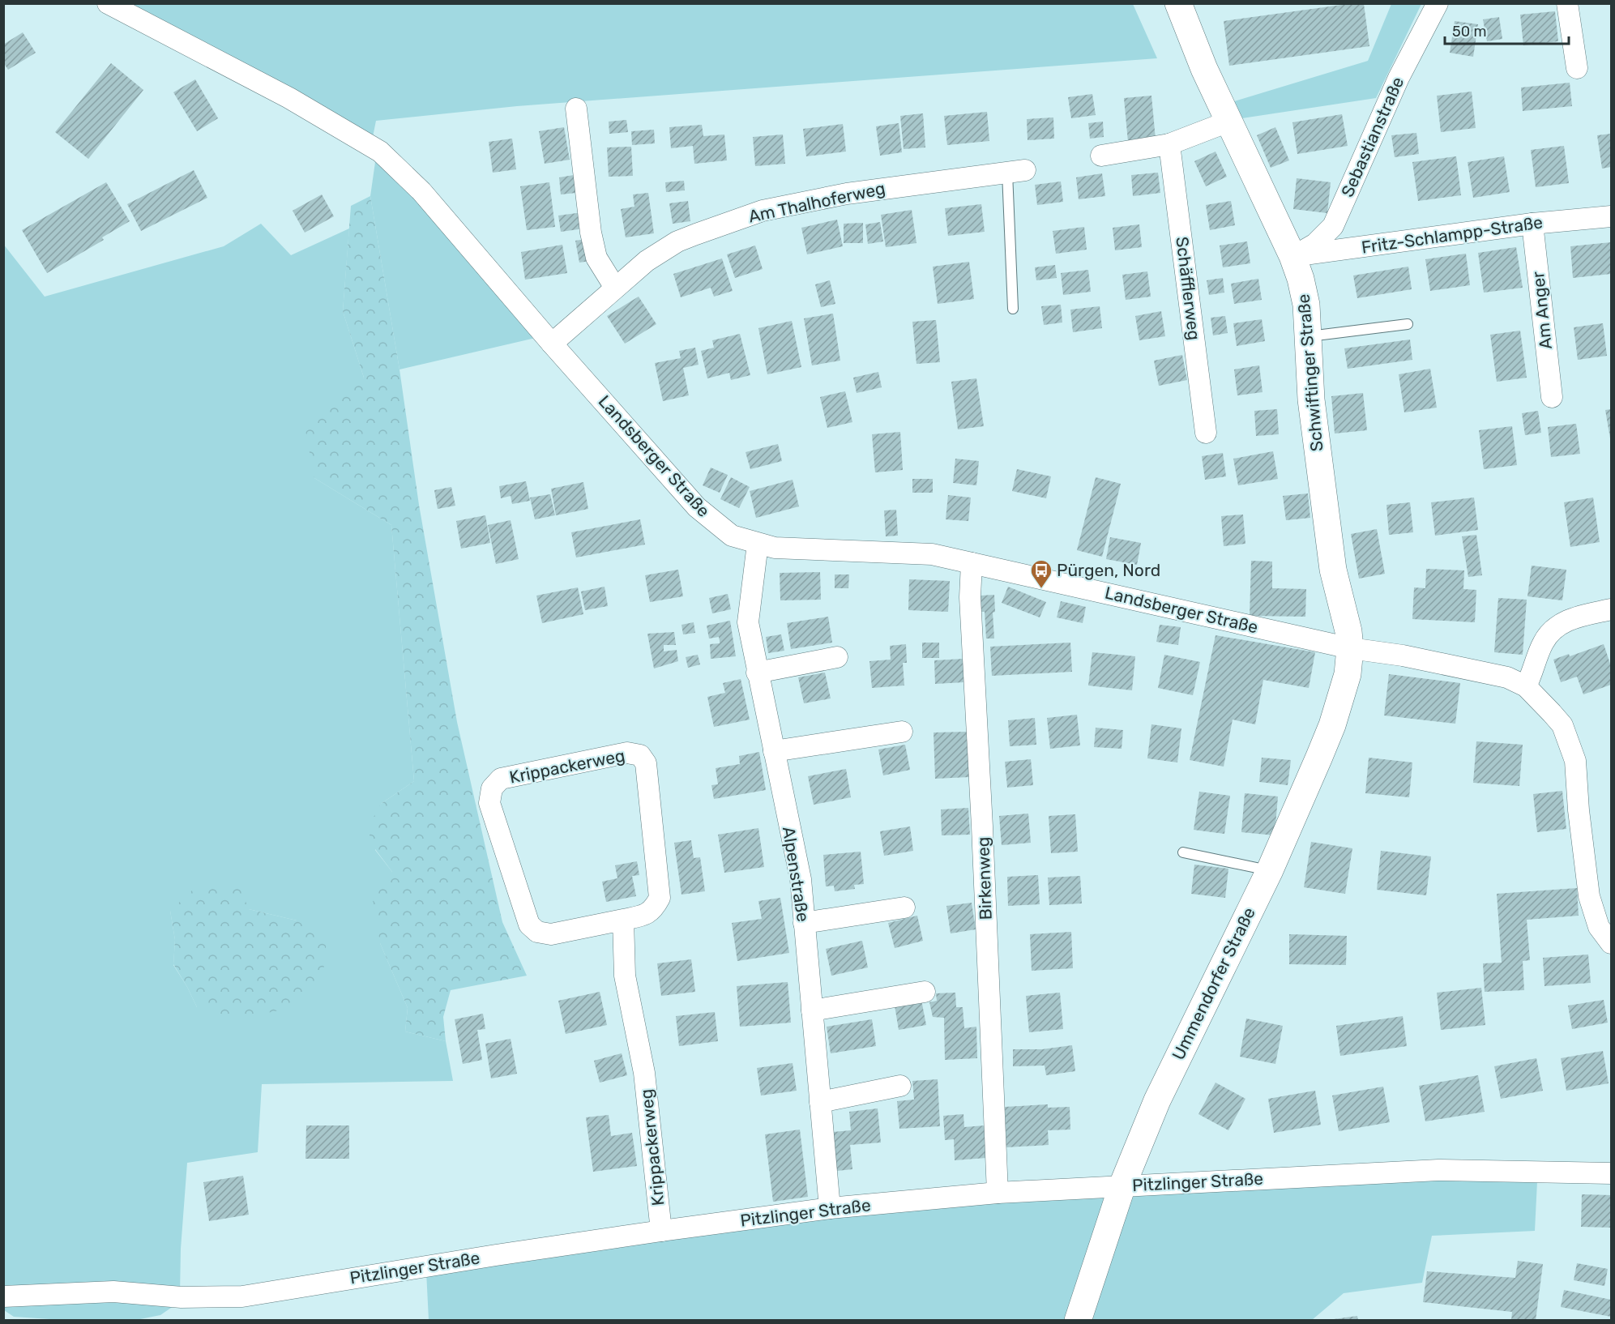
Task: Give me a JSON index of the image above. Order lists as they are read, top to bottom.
{
  "streets": {
    "street": [
      "Sebastianstraße",
      "Am Thalhoferweg",
      "Fritz-Schlampp-Straße",
      "Schäfflerweg",
      "Am Anger",
      "Schwiftinger Straße",
      "Landsberger Straße",
      "Krippackerweg",
      "Alpenstraße",
      "Birkenweg",
      "Ummendorfer Straße",
      "Pitzlinger Straße"
    ]
  },
  "crossings": [
    ["Sebastianstraße", "Fritz-Schlampp-Straße"],
    ["Sebastianstraße", "Schwiftinger Straße"],
    ["Am Thalhoferweg", "Landsberger Straße"],
    ["Fritz-Schlampp-Straße", "Am Anger"],
    ["Fritz-Schlampp-Straße", "Schwiftinger Straße"],
    ["Schwiftinger Straße", "Landsberger Straße"],
    ["Schwiftinger Straße", "Ummendorfer Straße"],
    ["Landsberger Straße", "Alpenstraße"],
    ["Landsberger Straße", "Birkenweg"],
    ["Landsberger Straße", "Ummendorfer Straße"],
    ["Krippackerweg", "Pitzlinger Straße"],
    ["Alpenstraße", "Pitzlinger Straße"],
    ["Birkenweg", "Pitzlinger Straße"],
    ["Ummendorfer Straße", "Pitzlinger Straße"]
  ],
  "places": {
    "bus stop": ["Pürgen, Nord"]
  },
  "scale_bar": "50 m"
}
